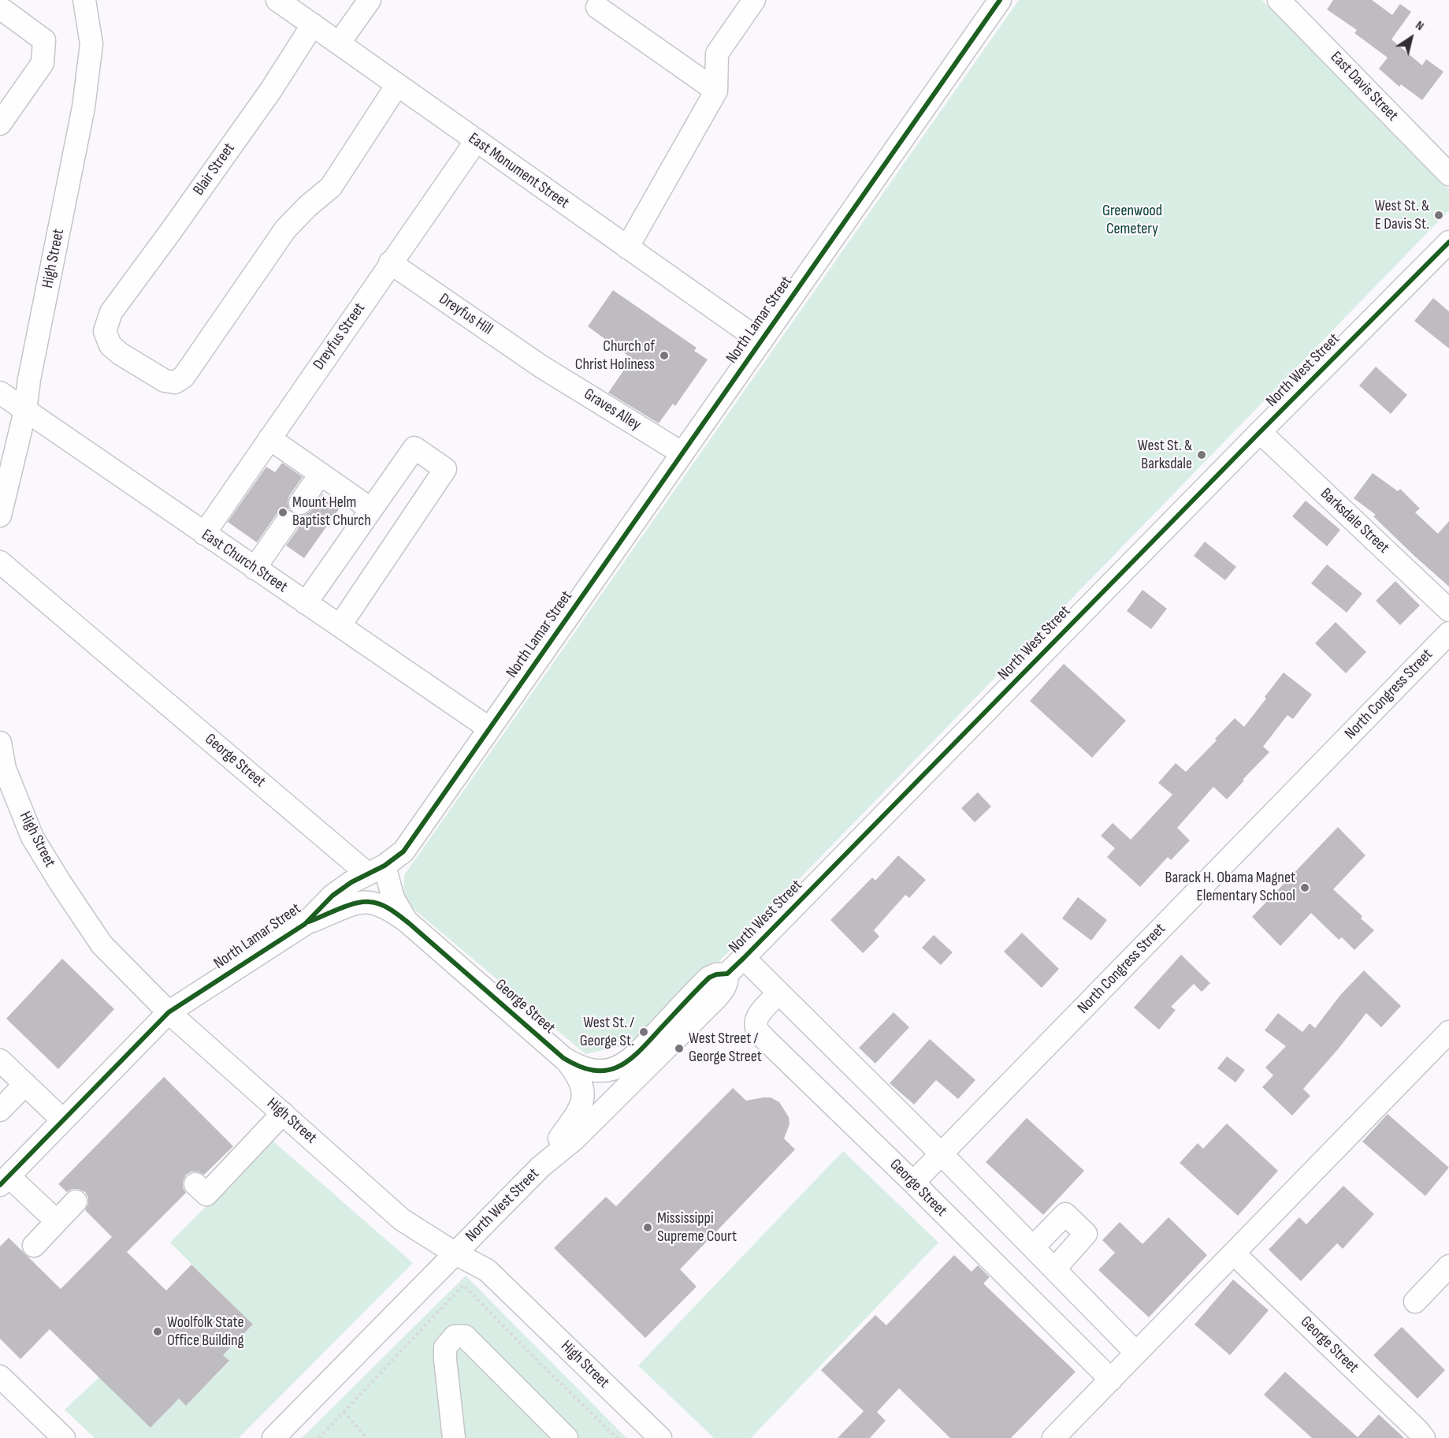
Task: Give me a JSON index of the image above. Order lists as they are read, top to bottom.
{
  "streets": {
    "street": [
      "East Davis Street",
      "Blair Street",
      "East Monument Street",
      "High Street",
      "Dreyfus Hill",
      "North Lamar Street",
      "Dreyfus Street",
      "North West Street",
      "Graves Alley",
      "Barksdale Street",
      "East Church Street",
      "North Congress Street",
      "George Street"
    ]
  },
  "crossings": [
    ["Blair Street", "East Monument Street"],
    ["East Monument Street", "North Lamar Street"],
    ["East Monument Street", "Dreyfus Street"],
    ["High Street", "North Lamar Street"],
    ["High Street", "North West Street"],
    ["High Street", "East Church Street"],
    ["Dreyfus Hill", "Dreyfus Street"],
    ["Dreyfus Hill", "Graves Alley"],
    ["North Lamar Street", "Graves Alley"],
    ["North Lamar Street", "East Church Street"],
    ["North Lamar Street", "George Street"],
    ["Dreyfus Street", "East Church Street"],
    ["North West Street", "Barksdale Street"],
    ["North West Street", "George Street"],
    ["North Congress Street", "George Street"]
  ],
  "parks": ["Greenwood Cemetery"],
  "places": [
    "West St. & E Davis St.",
    "Church of Christ Holiness",
    "West St. & Barksdale",
    "Mount Helm Baptist Church",
    "Barack H. Obama Magnet Elementary School",
    "West St. / George St.",
    "West Street / George Street",
    "Mississippi Supreme Court",
    "Woolfolk State Office Building"
  ],
  "north": "top right"
}
